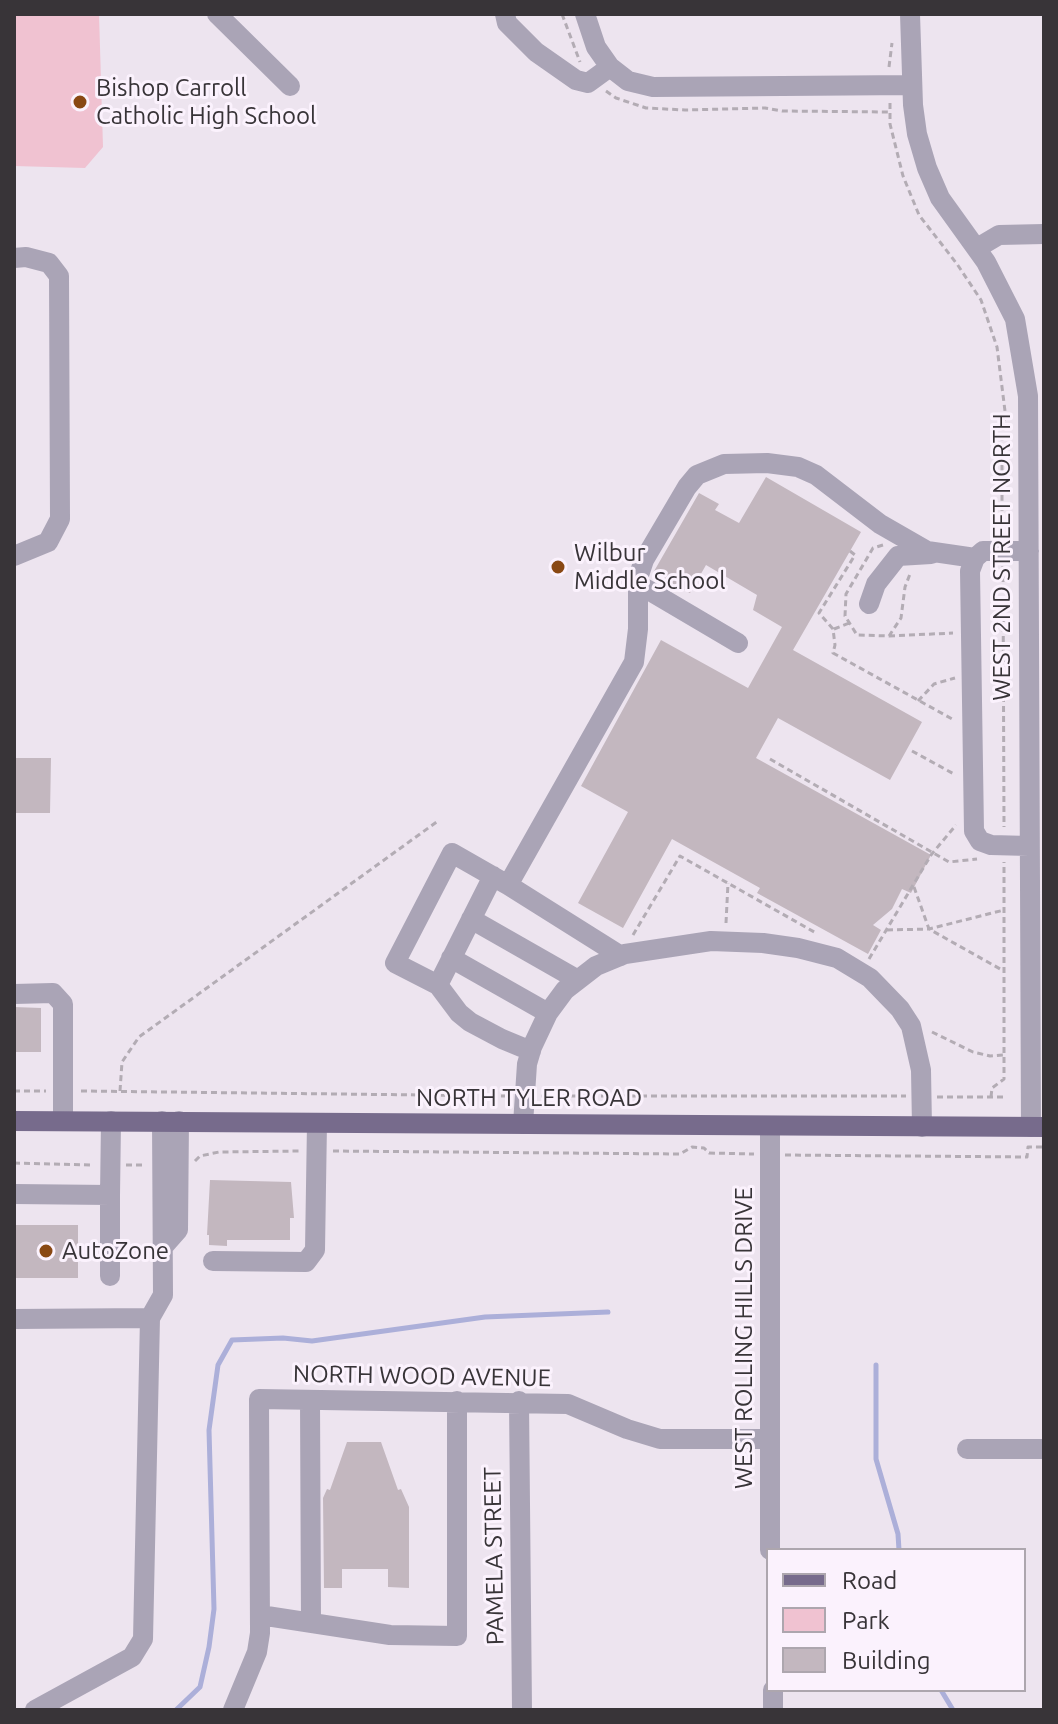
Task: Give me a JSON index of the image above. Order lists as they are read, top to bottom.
{
  "streets": {
    "main road": ["NORTH TYLER ROAD"],
    "street": [
      "WEST 2ND STREET NORTH",
      "WEST ROLLING HILLS DRIVE",
      "NORTH WOOD AVENUE",
      "PAMELA STREET"
    ]
  },
  "crossings": [
    ["WEST 2ND STREET NORTH", "NORTH TYLER ROAD"],
    ["NORTH TYLER ROAD", "WEST ROLLING HILLS DRIVE"],
    ["WEST ROLLING HILLS DRIVE", "NORTH WOOD AVENUE"],
    ["NORTH WOOD AVENUE", "PAMELA STREET"]
  ],
  "places": ["Bishop Carroll Catholic High School", "Wilbur Middle School", "AutoZone"],
  "legend": ["Road", "Park", "Building"]
}
